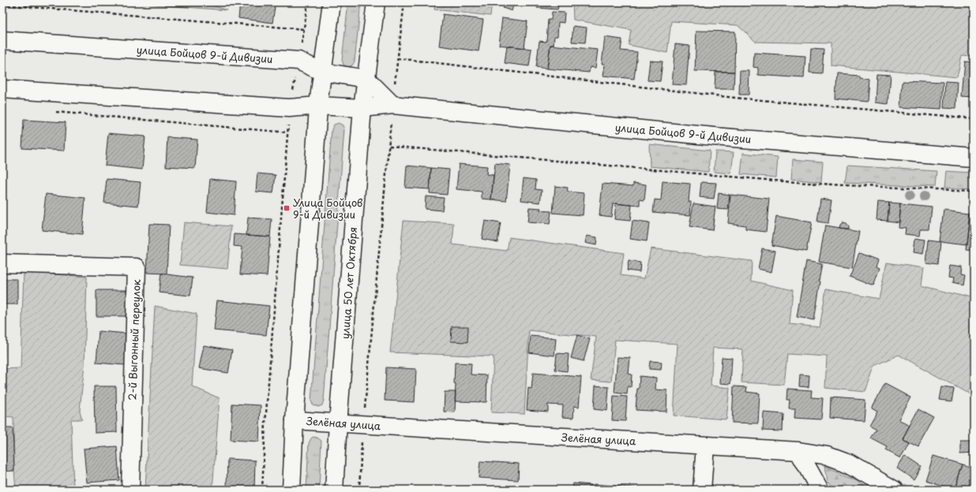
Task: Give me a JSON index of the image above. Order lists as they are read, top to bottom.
{
  "streets": {
    "main road": [
      "улица Бойцов 9-й Дивизии",
      "улица 50 лет Октября",
      "2-й Выгонный переулок",
      "Зелёная улица"
    ]
  },
  "crossings": [
    ["улица Бойцов 9-й Дивизии", "улица 50 лет Октября"],
    ["улица 50 лет Октября", "Зелёная улица"]
  ],
  "places": {
    "transit": ["Улица Бойцов 9-й Дивизии"]
  }
}
